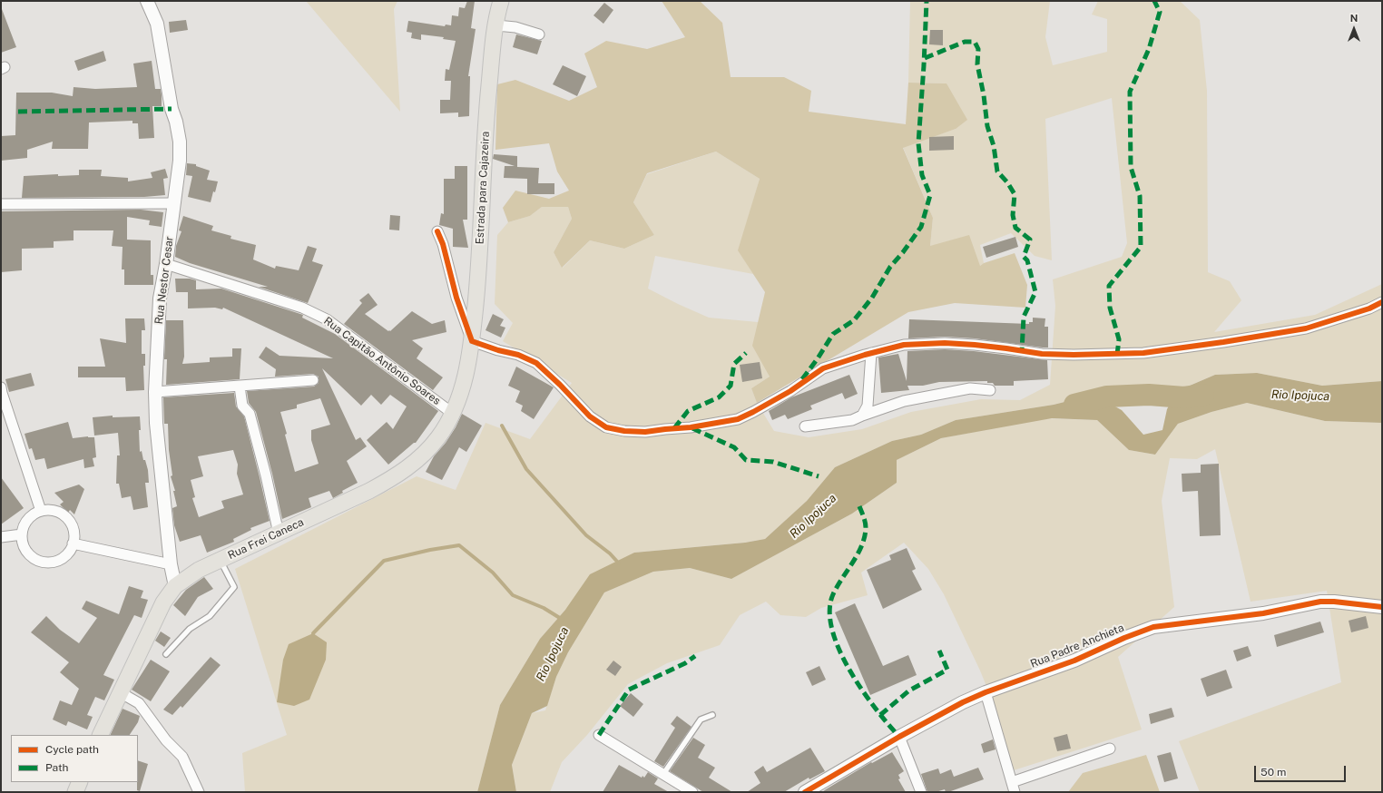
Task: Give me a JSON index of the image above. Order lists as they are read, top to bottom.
{
  "streets": {
    "main road": ["Estrada para Cajazeira", "Rua Frei Caneca"],
    "street": ["Rua Nestor Cesar", "Rua Capitão Antônio Soares", "Rua Padre Anchieta"]
  },
  "crossings": [
    ["Estrada para Cajazeira", "Rua Frei Caneca"],
    ["Rua Nestor Cesar", "Rua Capitão Antônio Soares"],
    ["Rua Nestor Cesar", "Rua Frei Caneca"],
    ["Rua Capitão Antônio Soares", "Rua Frei Caneca"]
  ],
  "water": ["Rio Ipojuca"],
  "legend": ["Cycle path", "Path"],
  "scale_bar": "50 m",
  "north": "top"
}
